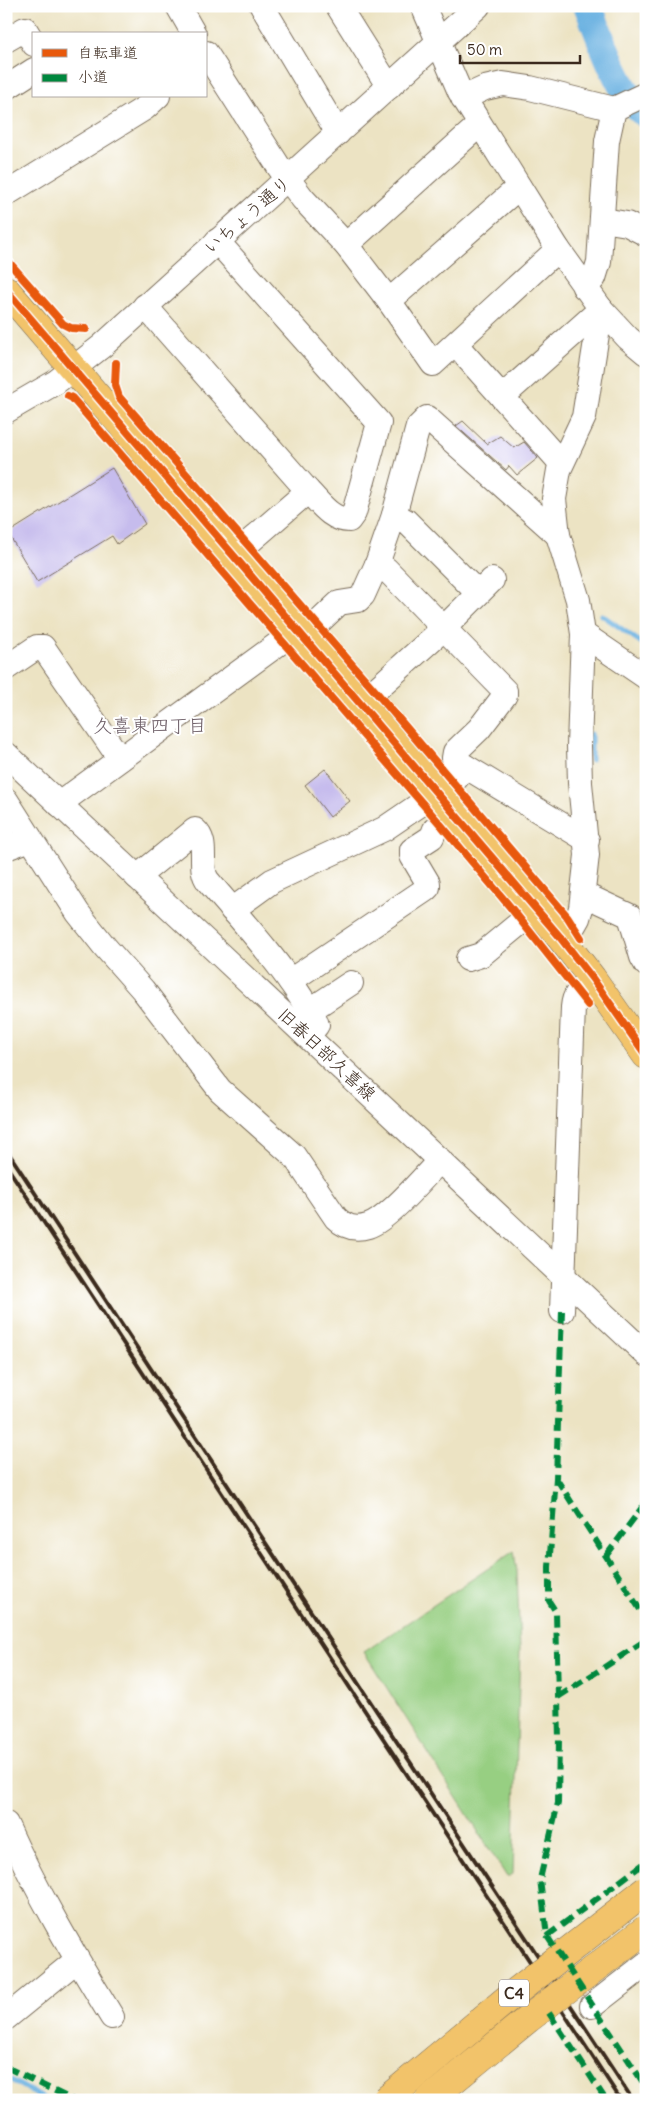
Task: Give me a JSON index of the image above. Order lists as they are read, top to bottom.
{
  "streets": {
    "main road": ["C4"],
    "street": ["いちょう通り", "旧春日部久喜線"]
  },
  "districts": ["久喜東四丁目"],
  "legend": ["自転車道", "小道"],
  "scale_bar": "50 m"
}
